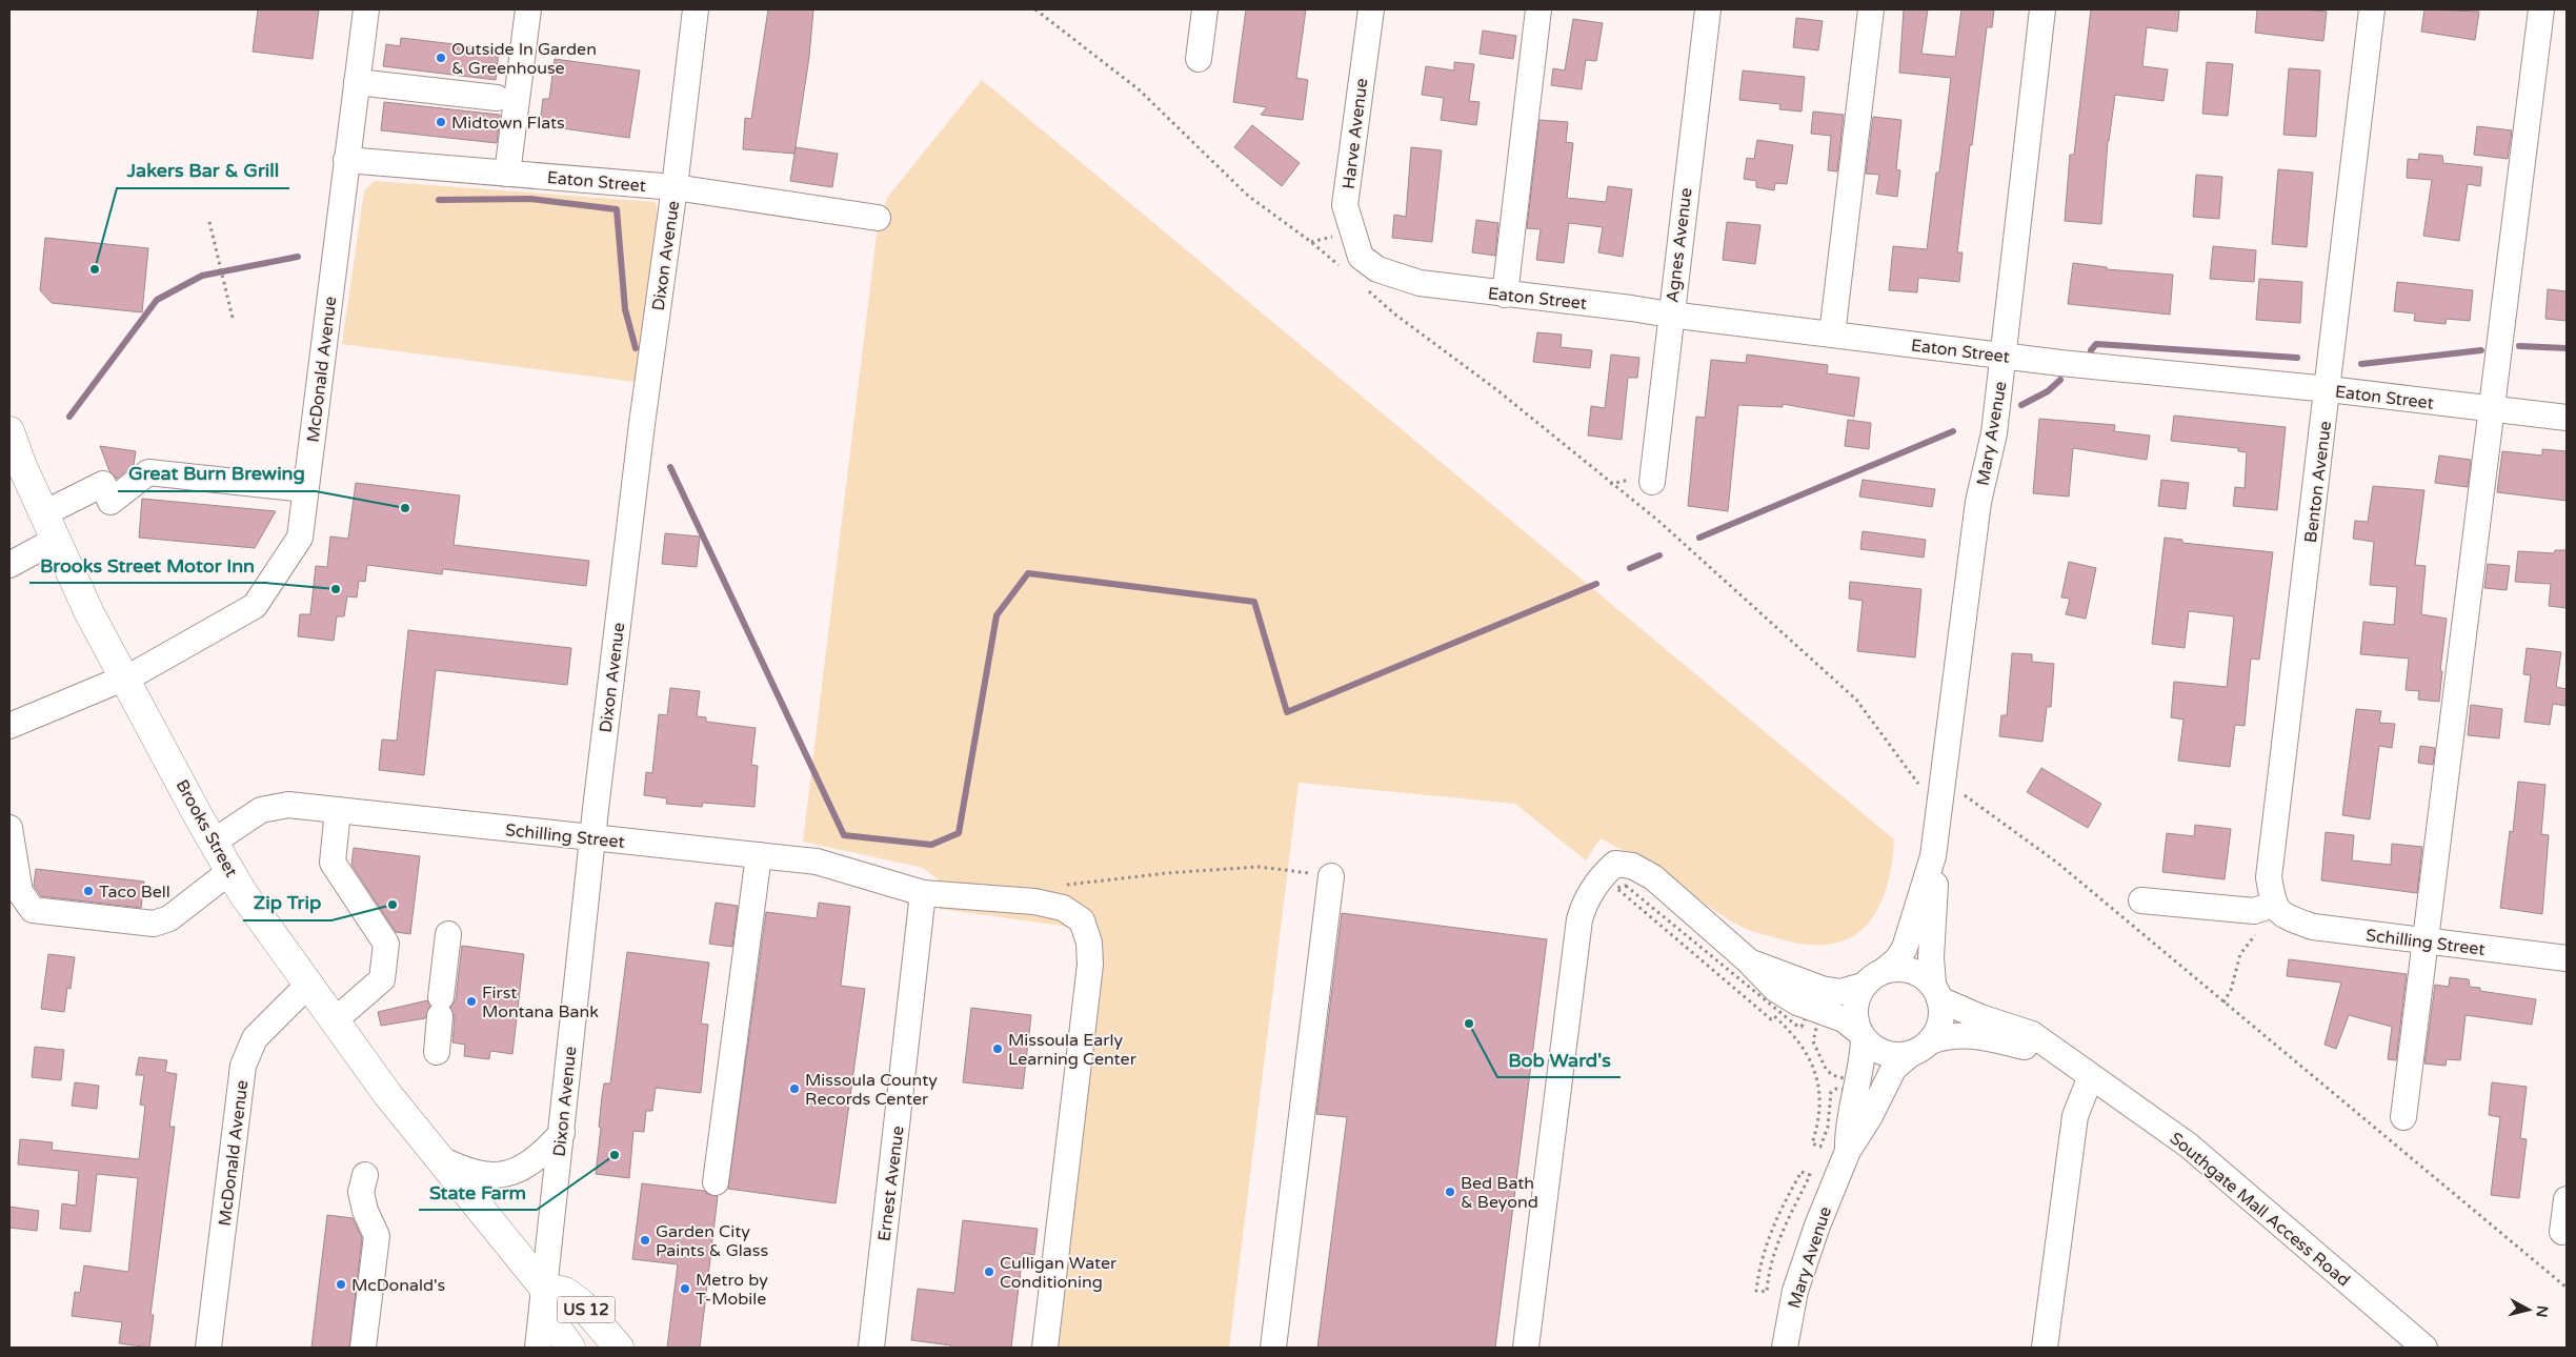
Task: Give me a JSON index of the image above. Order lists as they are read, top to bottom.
{
  "streets": {
    "highway": ["Brooks Street", "US 12"],
    "street": [
      "Harve Avenue",
      "Eaton Street",
      "Agnes Avenue",
      "Dixon Avenue",
      "McDonald Avenue",
      "Mary Avenue",
      "Benton Avenue",
      "Schilling Street",
      "Ernest Avenue",
      "Southgate Mall Access Road"
    ]
  },
  "crossings": [
    ["Harve Avenue", "Eaton Street"],
    ["Eaton Street", "Agnes Avenue"],
    ["Eaton Street", "Dixon Avenue"],
    ["Eaton Street", "McDonald Avenue"],
    ["Eaton Street", "Mary Avenue"],
    ["Eaton Street", "Benton Avenue"],
    ["Dixon Avenue", "Brooks Street"],
    ["Dixon Avenue", "Schilling Street"],
    ["Dixon Avenue", "US 12"],
    ["McDonald Avenue", "Brooks Street"],
    ["Mary Avenue", "Southgate Mall Access Road"],
    ["Benton Avenue", "Schilling Street"],
    ["Brooks Street", "Schilling Street"],
    ["Brooks Street", "US 12"],
    ["Schilling Street", "Ernest Avenue"]
  ],
  "places": [
    "Outside In Garden & Greenhouse",
    "Midtown Flats",
    "Jakers Bar & Grill",
    "Great Burn Brewing",
    "Brooks Street Motor Inn",
    "Taco Bell",
    "Zip Trip",
    "First Montana Bank",
    "Bob Ward's",
    "Missoula Early Learning Center",
    "Missoula County Records Center",
    "State Farm",
    "Bed Bath & Beyond",
    "Garden City Paints & Glass",
    "Culligan Water Conditioning",
    "McDonald's",
    "Metro by T-Mobile"
  ],
  "north": "right"
}
